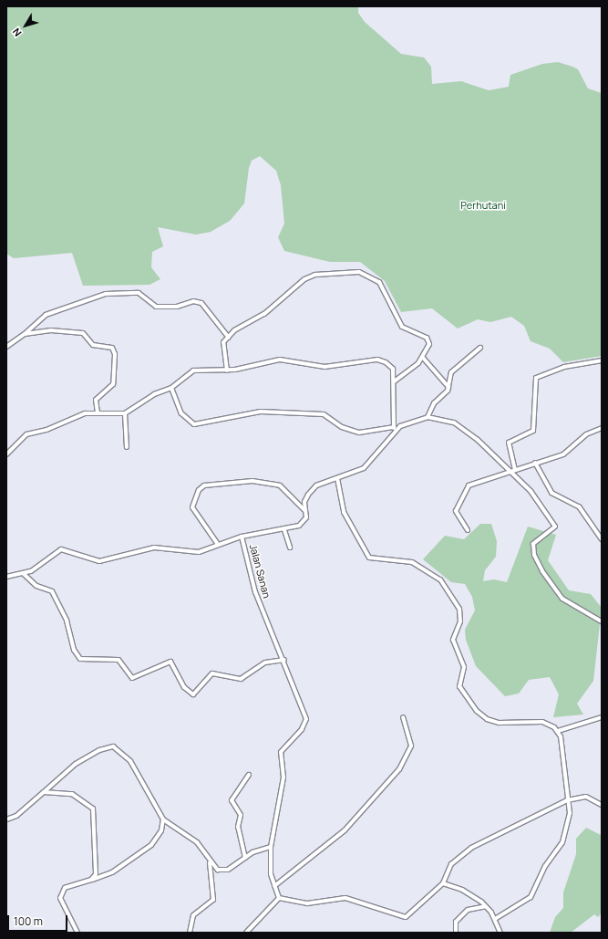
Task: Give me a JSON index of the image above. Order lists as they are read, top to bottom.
{
  "streets": {
    "street": ["Jalan Sanan"]
  },
  "parks": ["Perhutani"],
  "scale_bar": "100 m",
  "north": "bottom left"
}
